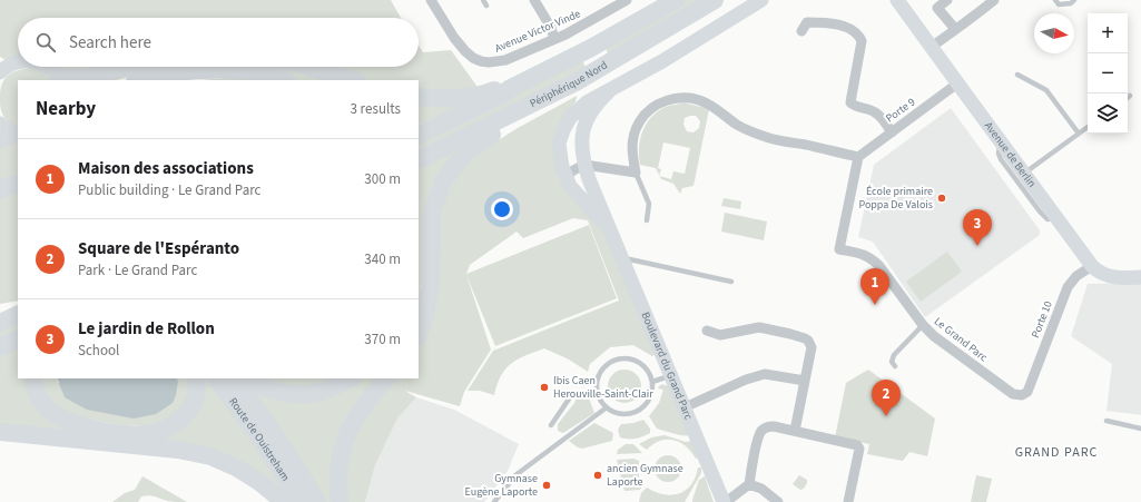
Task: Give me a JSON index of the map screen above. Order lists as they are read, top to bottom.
{
  "streets": {
    "highway": ["Périphérique Nord", "Route de Ouistreham"],
    "street": [
      "Avenue Victor Vinde",
      "Porte 9",
      "Avenue de Berlin",
      "Porte 10",
      "Le Grand Parc",
      "Boulevard du Grand Parc"
    ]
  },
  "crossings": [
    ["Porte 9", "Avenue de Berlin"],
    ["Porte 9", "Le Grand Parc"],
    ["Avenue de Berlin", "Porte 10"],
    ["Porte 10", "Le Grand Parc"]
  ],
  "districts": ["GRAND PARC"],
  "places": [
    "École primaire Poppa De Valois",
    "Ibis Caen Herouville-Saint-Clair",
    "ancien Gymnase Laporte",
    "Gymnase Eugène Laporte"
  ],
  "north": "right",
  "page": {
    "map_buttons": ["+", "−"],
    "search": "Search here",
    "heading": ["Nearby", "3 results"],
    "list": [
      {
        "mark": "1",
        "name": "Maison des associations",
        "note": "Public building · Le Grand Parc",
        "value": "300 m"
      },
      {
        "mark": "2",
        "name": "Square de l'Espéranto",
        "note": "Park · Le Grand Parc",
        "value": "340 m"
      },
      {
        "mark": "3",
        "name": "Le jardin de Rollon",
        "note": "School",
        "value": "370 m"
      }
    ],
    "pins": ["3", "1", "2"]
  }
}
